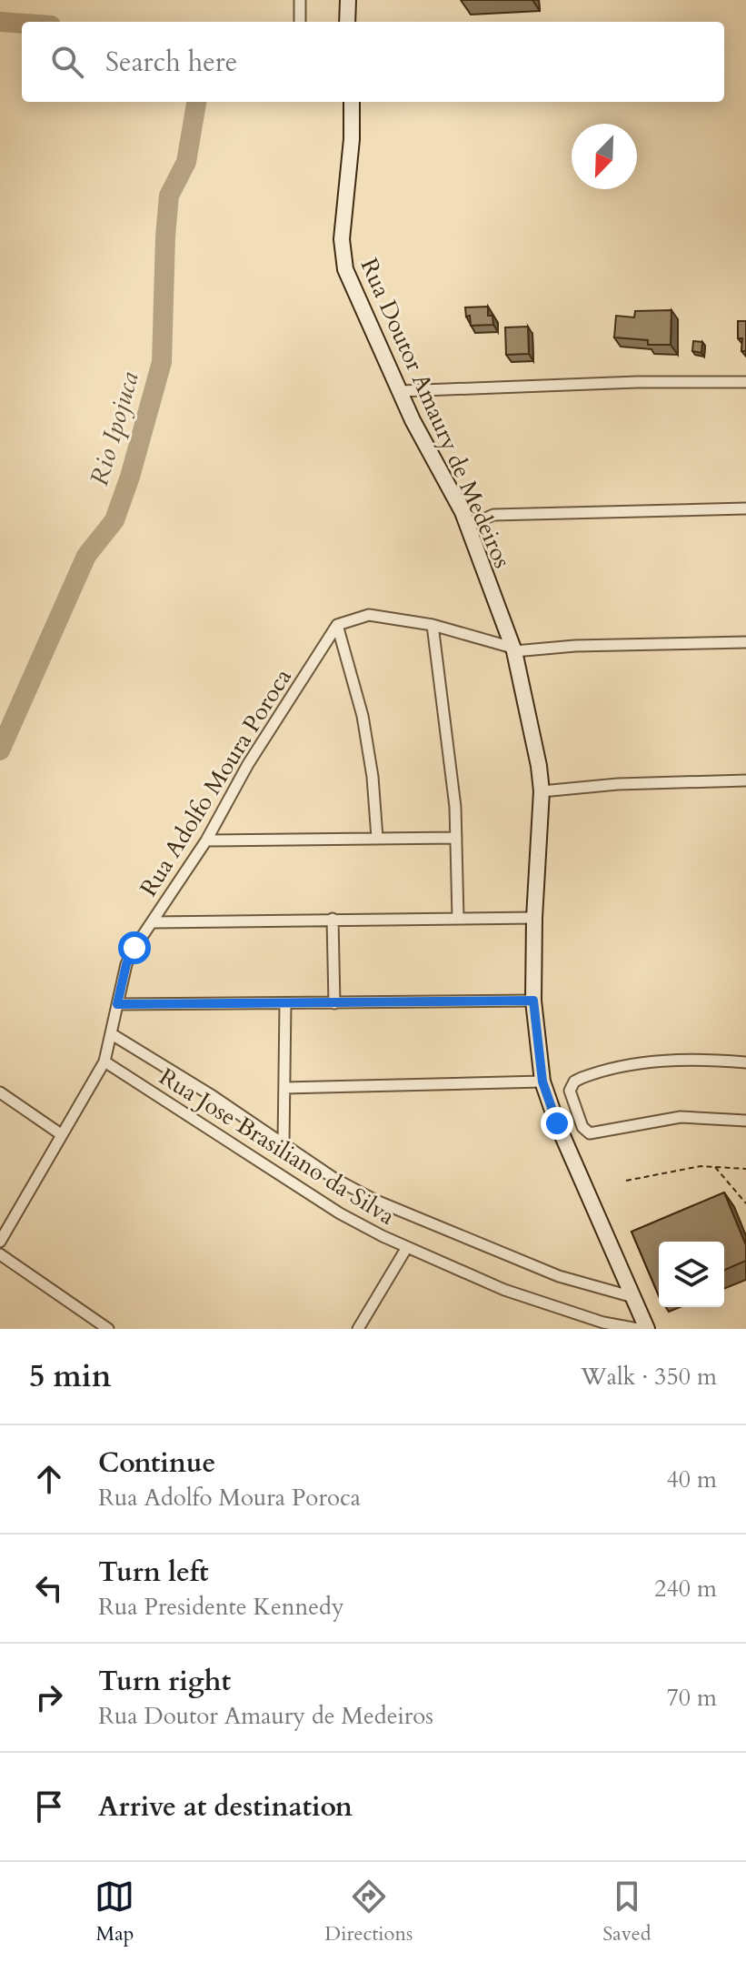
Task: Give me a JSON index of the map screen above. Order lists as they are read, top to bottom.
{
  "streets": {
    "street": ["Rua Doutor Amaury de Medeiros", "Rua Adolfo Moura Poroca", "Rua Jose Brasiliano da Silva"]
  },
  "crossings": [
    ["Rua Adolfo Moura Poroca", "Rua Jose Brasiliano da Silva"]
  ],
  "water": ["Rio Ipojuca"],
  "north": "bottom left",
  "page": {
    "search": "Search here",
    "heading": ["5 min", "Walk · 350 m"],
    "list": [
      ["Continue", "Rua Adolfo Moura Poroca", "40 m"],
      ["Turn left", "Rua Presidente Kennedy", "240 m"],
      ["Turn right", "Rua Doutor Amaury de Medeiros", "70 m"],
      "Arrive at destination"
    ],
    "nav": ["Map", "Directions", "Saved"]
  }
}
